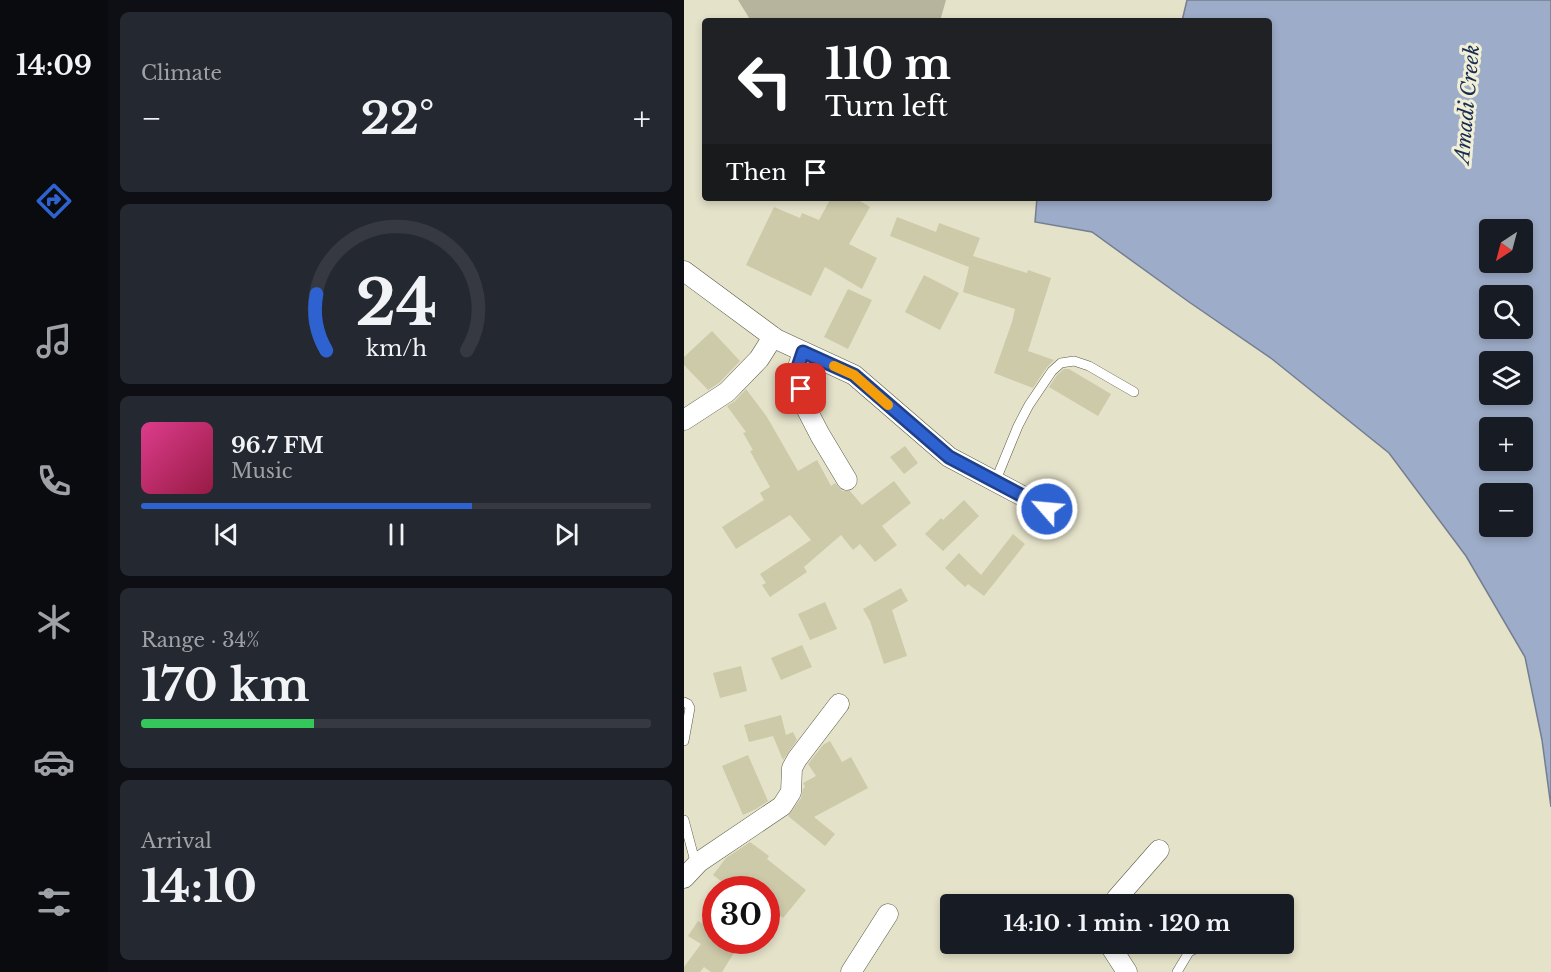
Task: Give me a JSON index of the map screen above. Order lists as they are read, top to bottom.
{
  "water": ["Amadi Creek"],
  "north": "bottom left",
  "page": {
    "tabs": "14:09",
    "tile": [
      "Climate",
      ["Range · 34%", "170 km"],
      ["Arrival", "14:10"]
    ],
    "turn": ["110 m", "Turn left"],
    "heat": ["−", "22°", "+"],
    "then": "Then",
    "map_buttons": ["+", "−"],
    "song": ["96.7 FM", "Music"],
    "limit": "30",
    "trip": "14:10 · 1 min · 120 m",
    "gauge": ["24", "km/h"]
  }
}
